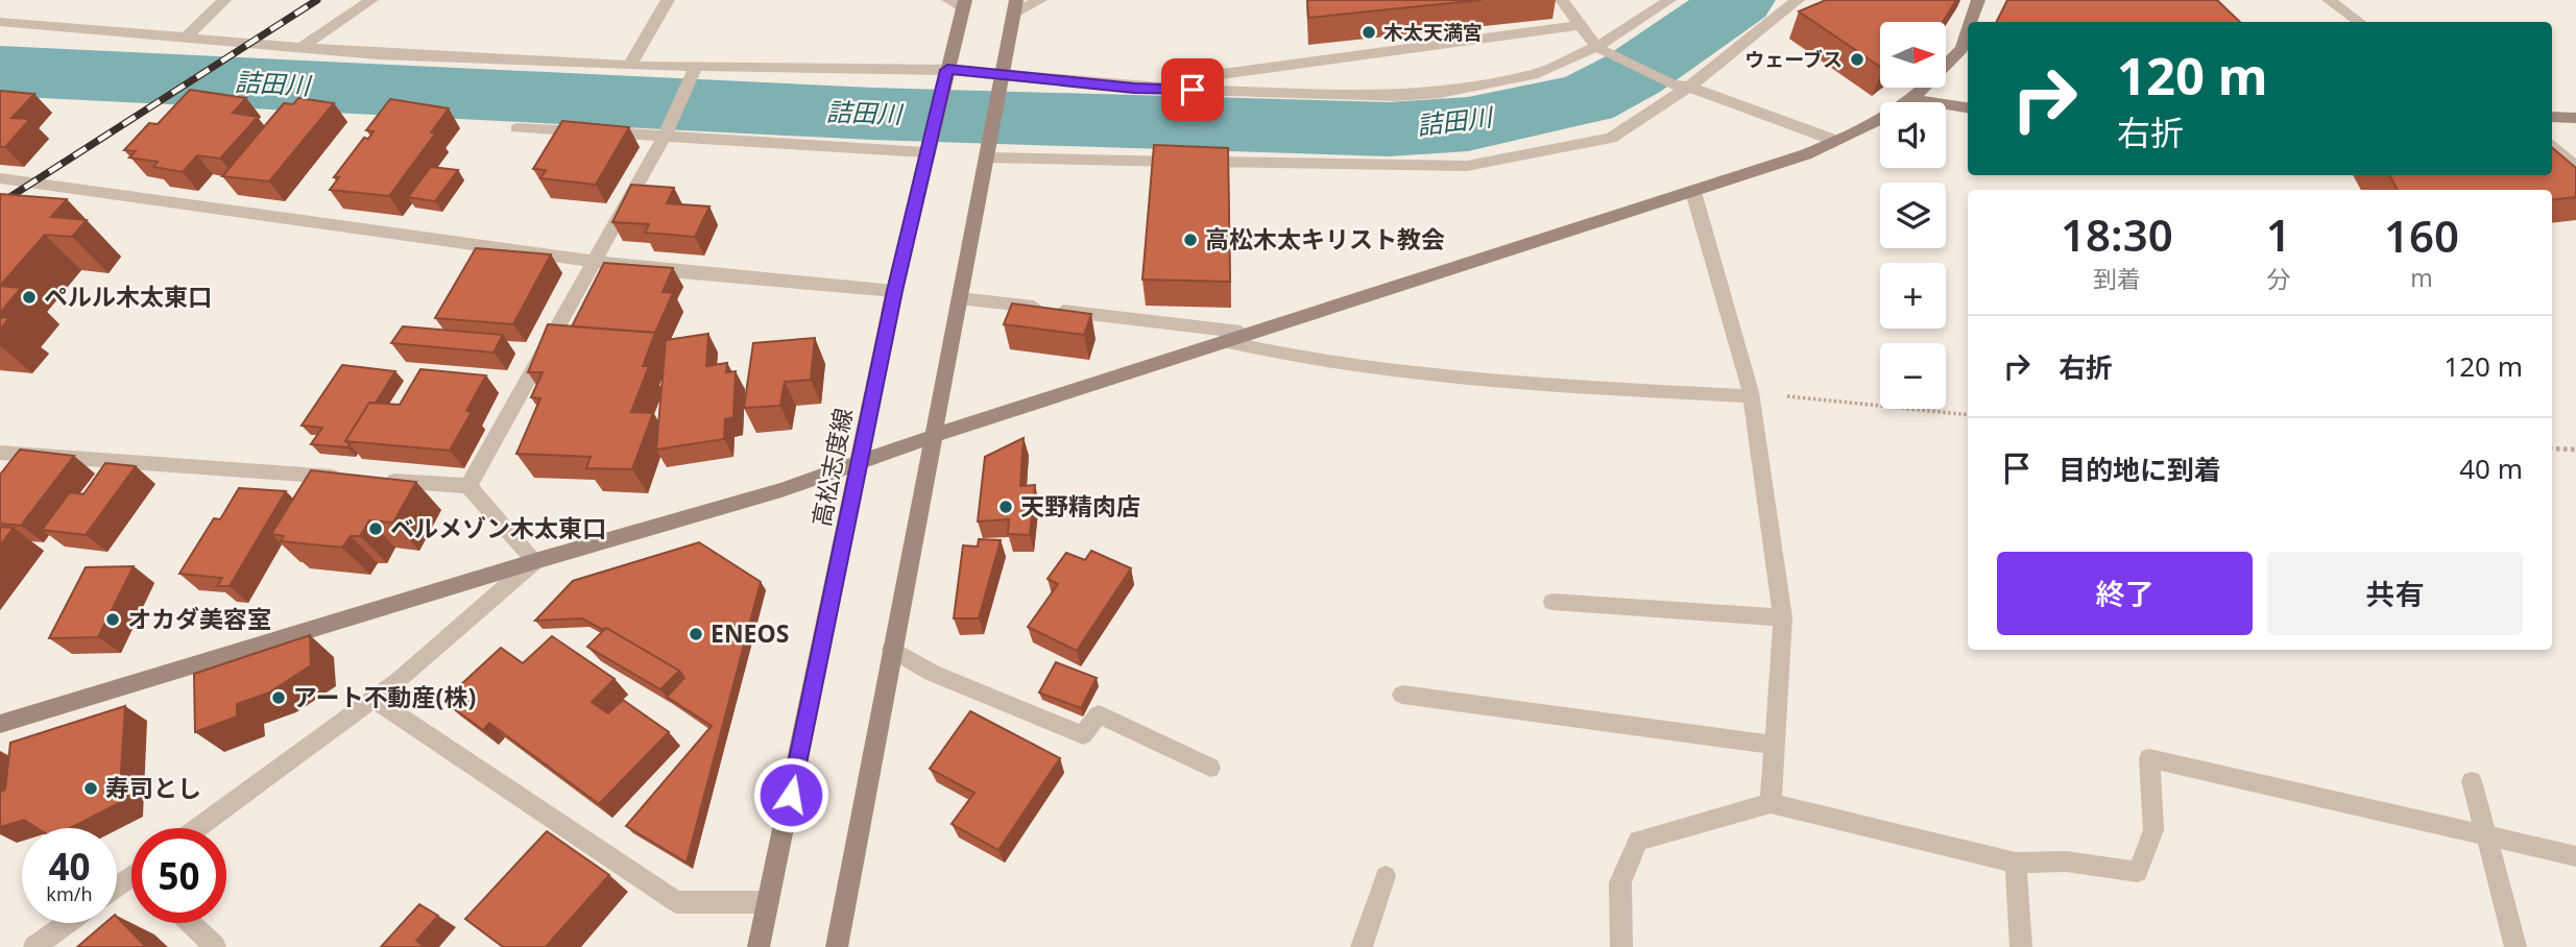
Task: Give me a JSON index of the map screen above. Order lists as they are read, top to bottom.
{
  "streets": {
    "street": ["高松志度線"]
  },
  "water": ["詰田川"],
  "places": [
    "木太天満宮",
    "ウェーブス",
    "高松木太キリスト教会",
    "ペルル木太東口",
    "天野精肉店",
    "ベルメゾン木太東口",
    "オカダ美容室",
    "ENEOS",
    "アート不動産(株)",
    "寿司とし"
  ],
  "north": "right",
  "page": {
    "map_buttons": ["+", "−"],
    "turn": ["120 m", "右折"],
    "eta": [
      "18:30",
      "到着",
      "1",
      "分",
      "160",
      "m"
    ],
    "list": [
      {
        "name": "右折",
        "value": "120 m"
      },
      {
        "name": "目的地に到着",
        "value": "40 m"
      }
    ],
    "buttons": ["終了", "共有"],
    "speed": "40 km/h",
    "limit": "50"
  }
}
